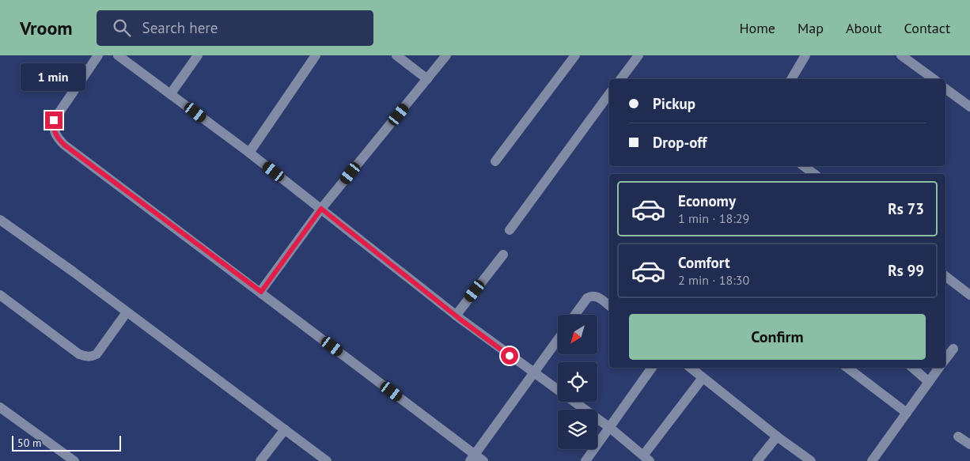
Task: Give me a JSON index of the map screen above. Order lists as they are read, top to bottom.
{
  "scale_bar": "50 m",
  "north": "bottom left",
  "page": {
    "header": "Vroom",
    "search": "Search here",
    "nav": [
      "Home",
      "Map",
      "About",
      "Contact"
    ],
    "bubble": "1 min",
    "banner": ["Pickup", "Drop-off"],
    "list": [
      {
        "name": "Economy",
        "note": "1 min · 18:29",
        "value": "Rs 73"
      },
      {
        "name": "Comfort",
        "note": "2 min · 18:30",
        "value": "Rs 99"
      }
    ],
    "buttons": "Confirm",
    "scale": "50 m"
  }
}
